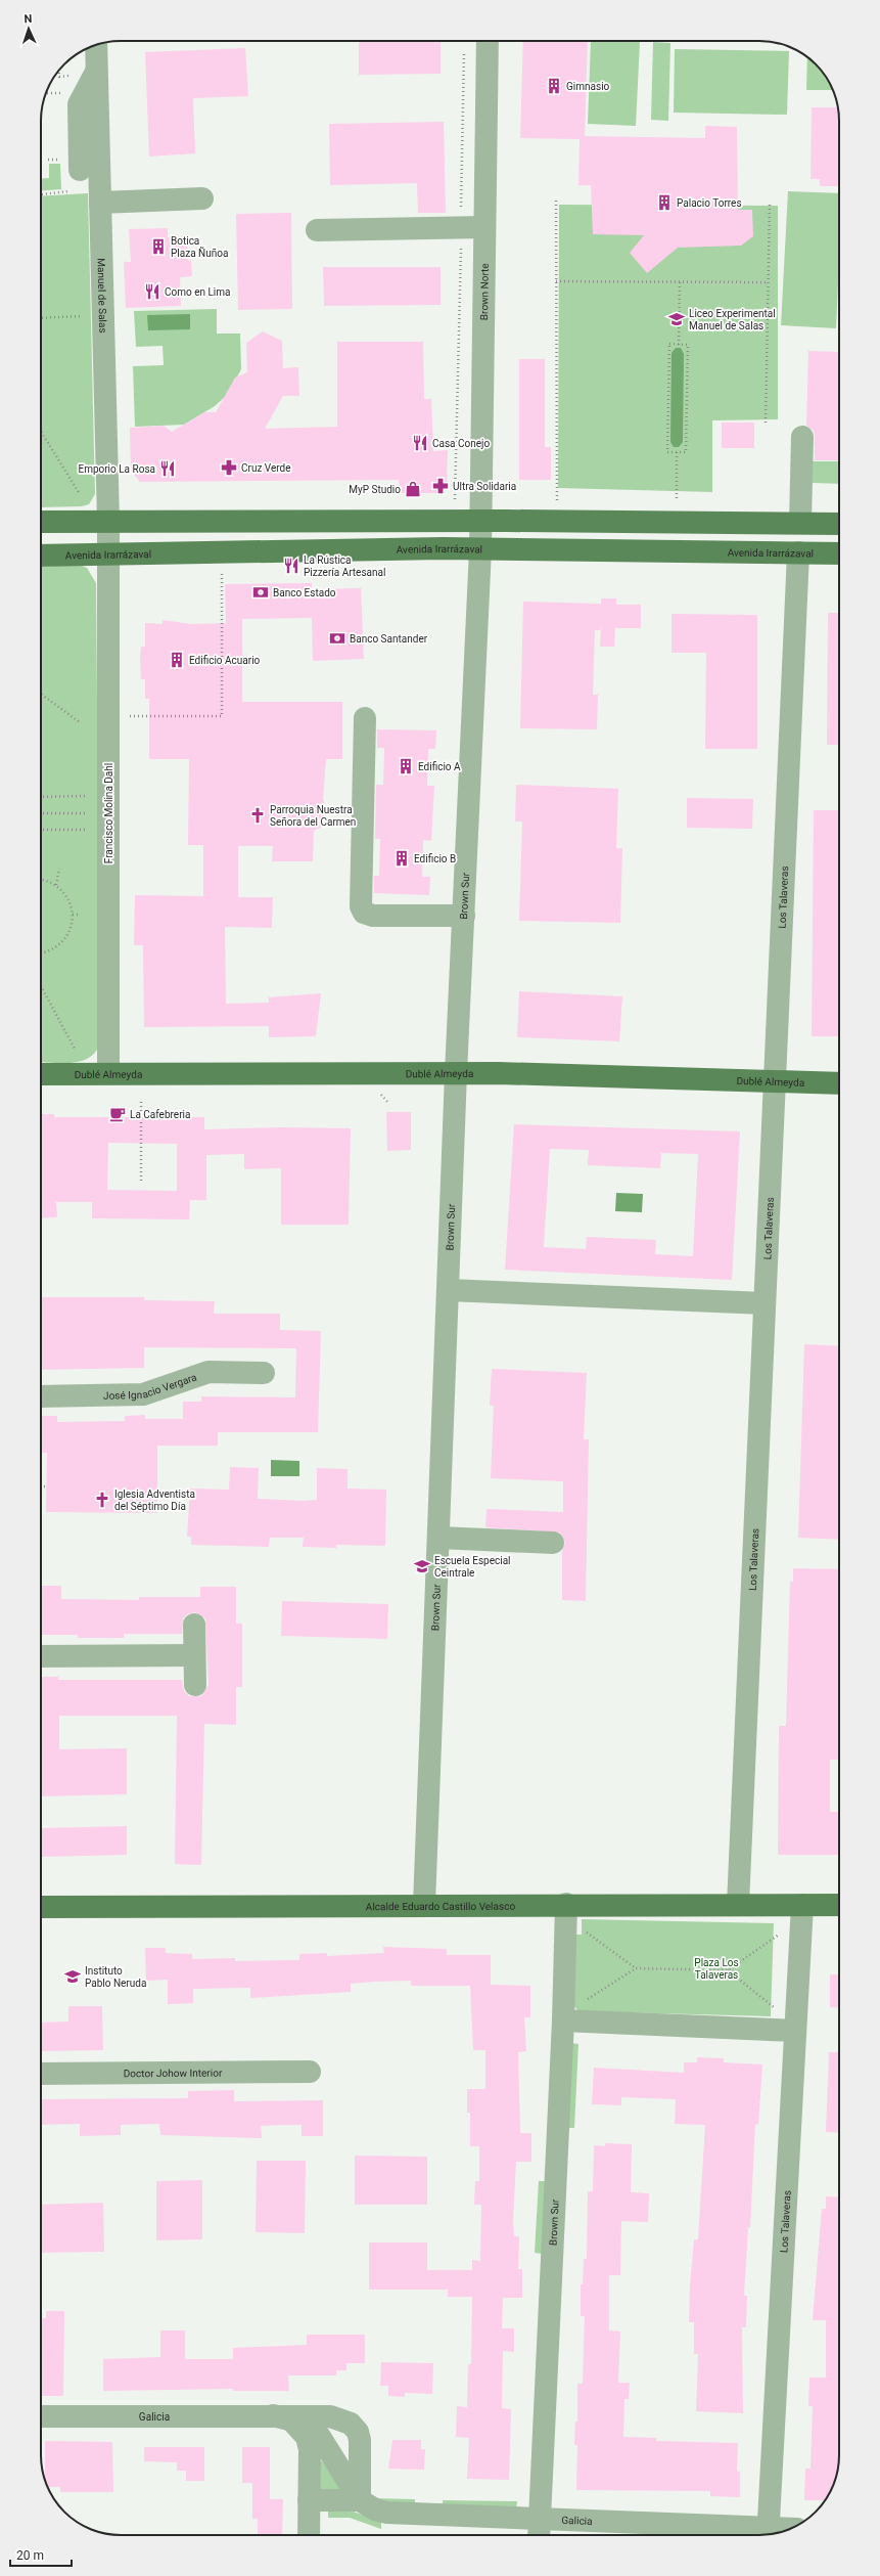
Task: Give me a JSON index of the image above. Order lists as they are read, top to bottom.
{
  "streets": {
    "main road": ["Avenida Irarrázaval", "Dublé Almeyda", "Alcalde Eduardo Castillo Velasco"],
    "street": [
      "Brown Norte",
      "Manuel de Salas",
      "Francisco Molina Dahl",
      "Brown Sur",
      "Los Talaveras",
      "José Ignacio Vergara",
      "Doctor Johow Interior",
      "Galicia"
    ]
  },
  "crossings": [
    ["Brown Norte", "Avenida Irarrázaval"],
    ["Brown Norte", "Brown Sur"],
    ["Manuel de Salas", "Avenida Irarrázaval"],
    ["Manuel de Salas", "Francisco Molina Dahl"],
    ["Avenida Irarrázaval", "Francisco Molina Dahl"],
    ["Avenida Irarrázaval", "Brown Sur"],
    ["Avenida Irarrázaval", "Los Talaveras"],
    ["Francisco Molina Dahl", "Dublé Almeyda"],
    ["Brown Sur", "Dublé Almeyda"],
    ["Brown Sur", "Alcalde Eduardo Castillo Velasco"],
    ["Brown Sur", "Galicia"],
    ["Los Talaveras", "Dublé Almeyda"],
    ["Los Talaveras", "Alcalde Eduardo Castillo Velasco"],
    ["Los Talaveras", "Galicia"]
  ],
  "parks": ["Plaza Los Talaveras"],
  "places": {
    "building": [
      "Gimnasio",
      "Palacio Torres",
      "Botica Plaza Ñuñoa",
      "Edificio Acuario",
      "Edificio A",
      "Edificio B"
    ],
    "restaurant": [
      "Como en Lima",
      "Casa Conejo",
      "Emporio La Rosa",
      "La Rústica Pizzería Artesanal"
    ],
    "school or university": ["Liceo Experimental Manuel de Salas", "Escuela Especial Ceintrale", "Instituto Pablo Neruda"],
    "pharmacy": ["Cruz Verde", "Ultra Solidaria"],
    "shop": ["MyP Studio"],
    "bank": ["Banco Estado", "Banco Santander"],
    "church": ["Parroquia Nuestra Señora del Carmen", "Iglesia Adventista del Séptimo Día"],
    "cafe": ["La Cafebreria"]
  },
  "scale_bar": "20 m",
  "north": "top"
}
